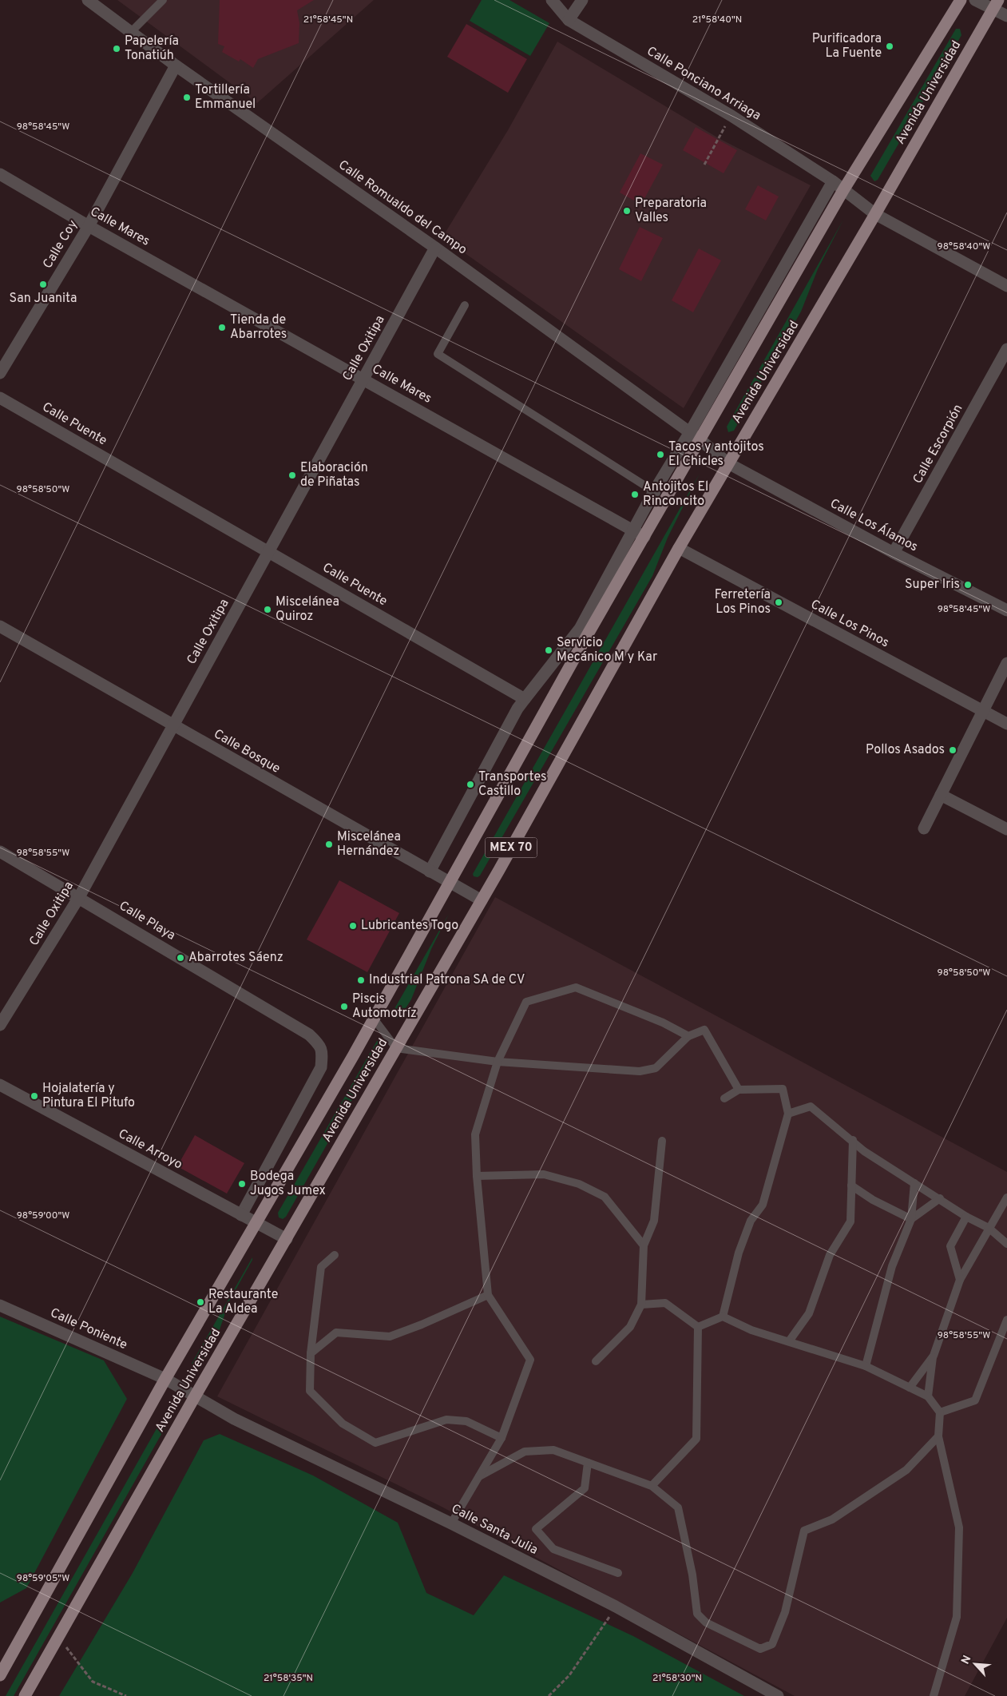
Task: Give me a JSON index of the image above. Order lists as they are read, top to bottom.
{
  "streets": {
    "main road": ["Avenida Universidad", "MEX 70"],
    "street": [
      "Calle Ponciano Arriaga",
      "Calle Romualdo del Campo",
      "Calle Mares",
      "Calle Coy",
      "Calle Oxitipa",
      "Calle Puente",
      "Calle Escorpión",
      "Calle Los Álamos",
      "Calle Los Pinos",
      "Calle Bosque",
      "Calle Playa",
      "Calle Arroyo",
      "Calle Poniente",
      "Calle Santa Julia"
    ]
  },
  "crossings": [
    ["Calle Ponciano Arriaga", "Avenida Universidad"],
    ["Avenida Universidad", "Calle Romualdo del Campo"],
    ["Avenida Universidad", "Calle Mares"],
    ["Avenida Universidad", "Calle Los Álamos"],
    ["Avenida Universidad", "Calle Los Pinos"],
    ["Avenida Universidad", "Calle Bosque"],
    ["Avenida Universidad", "Calle Arroyo"],
    ["Avenida Universidad", "Calle Poniente"],
    ["Avenida Universidad", "Calle Santa Julia"],
    ["Calle Romualdo del Campo", "Calle Coy"],
    ["Calle Romualdo del Campo", "Calle Oxitipa"],
    ["Calle Romualdo del Campo", "Calle Los Álamos"],
    ["Calle Mares", "Calle Coy"],
    ["Calle Mares", "Calle Oxitipa"],
    ["Calle Oxitipa", "Calle Puente"],
    ["Calle Oxitipa", "Calle Bosque"],
    ["Calle Oxitipa", "Calle Playa"],
    ["Calle Escorpión", "Calle Los Álamos"],
    ["Calle Playa", "Calle Arroyo"],
    ["Calle Poniente", "Calle Santa Julia"]
  ],
  "places": [
    "Purificadora La Fuente",
    "Papelería Tonatiúh",
    "Tortillería Emmanuel",
    "Preparatoria Valles",
    "San Juanita",
    "Tienda de Abarrotes",
    "Tacos y antojitos El Chicles",
    "Elaboración de Piñatas",
    "Antojitos El Rinconcito",
    "Super Iris",
    "Ferretería Los Pinos",
    "Miscelánea Quiroz",
    "Servicio Mecánico M y Kar",
    "Pollos Asados",
    "Transportes Castillo",
    "Miscelánea Hernández",
    "Lubricantes Togo",
    "Abarrotes Sáenz",
    "Industrial Patrona SA de CV",
    "Piscis Automotríz",
    "Hojalatería y Pintura El Pitufo",
    "Bodega Jugos Jumex",
    "Restaurante La Aldea"
  ],
  "north": "top left",
  "coordinates": [
    "21°58'45\"N",
    "21°58'40\"N",
    "98°58'45\"W",
    "98°58'40\"W",
    "98°58'50\"W",
    "98°58'55\"W",
    "98°59'00\"W",
    "98°59'05\"W",
    "21°58'35\"N",
    "21°58'30\"N"
  ]
}
